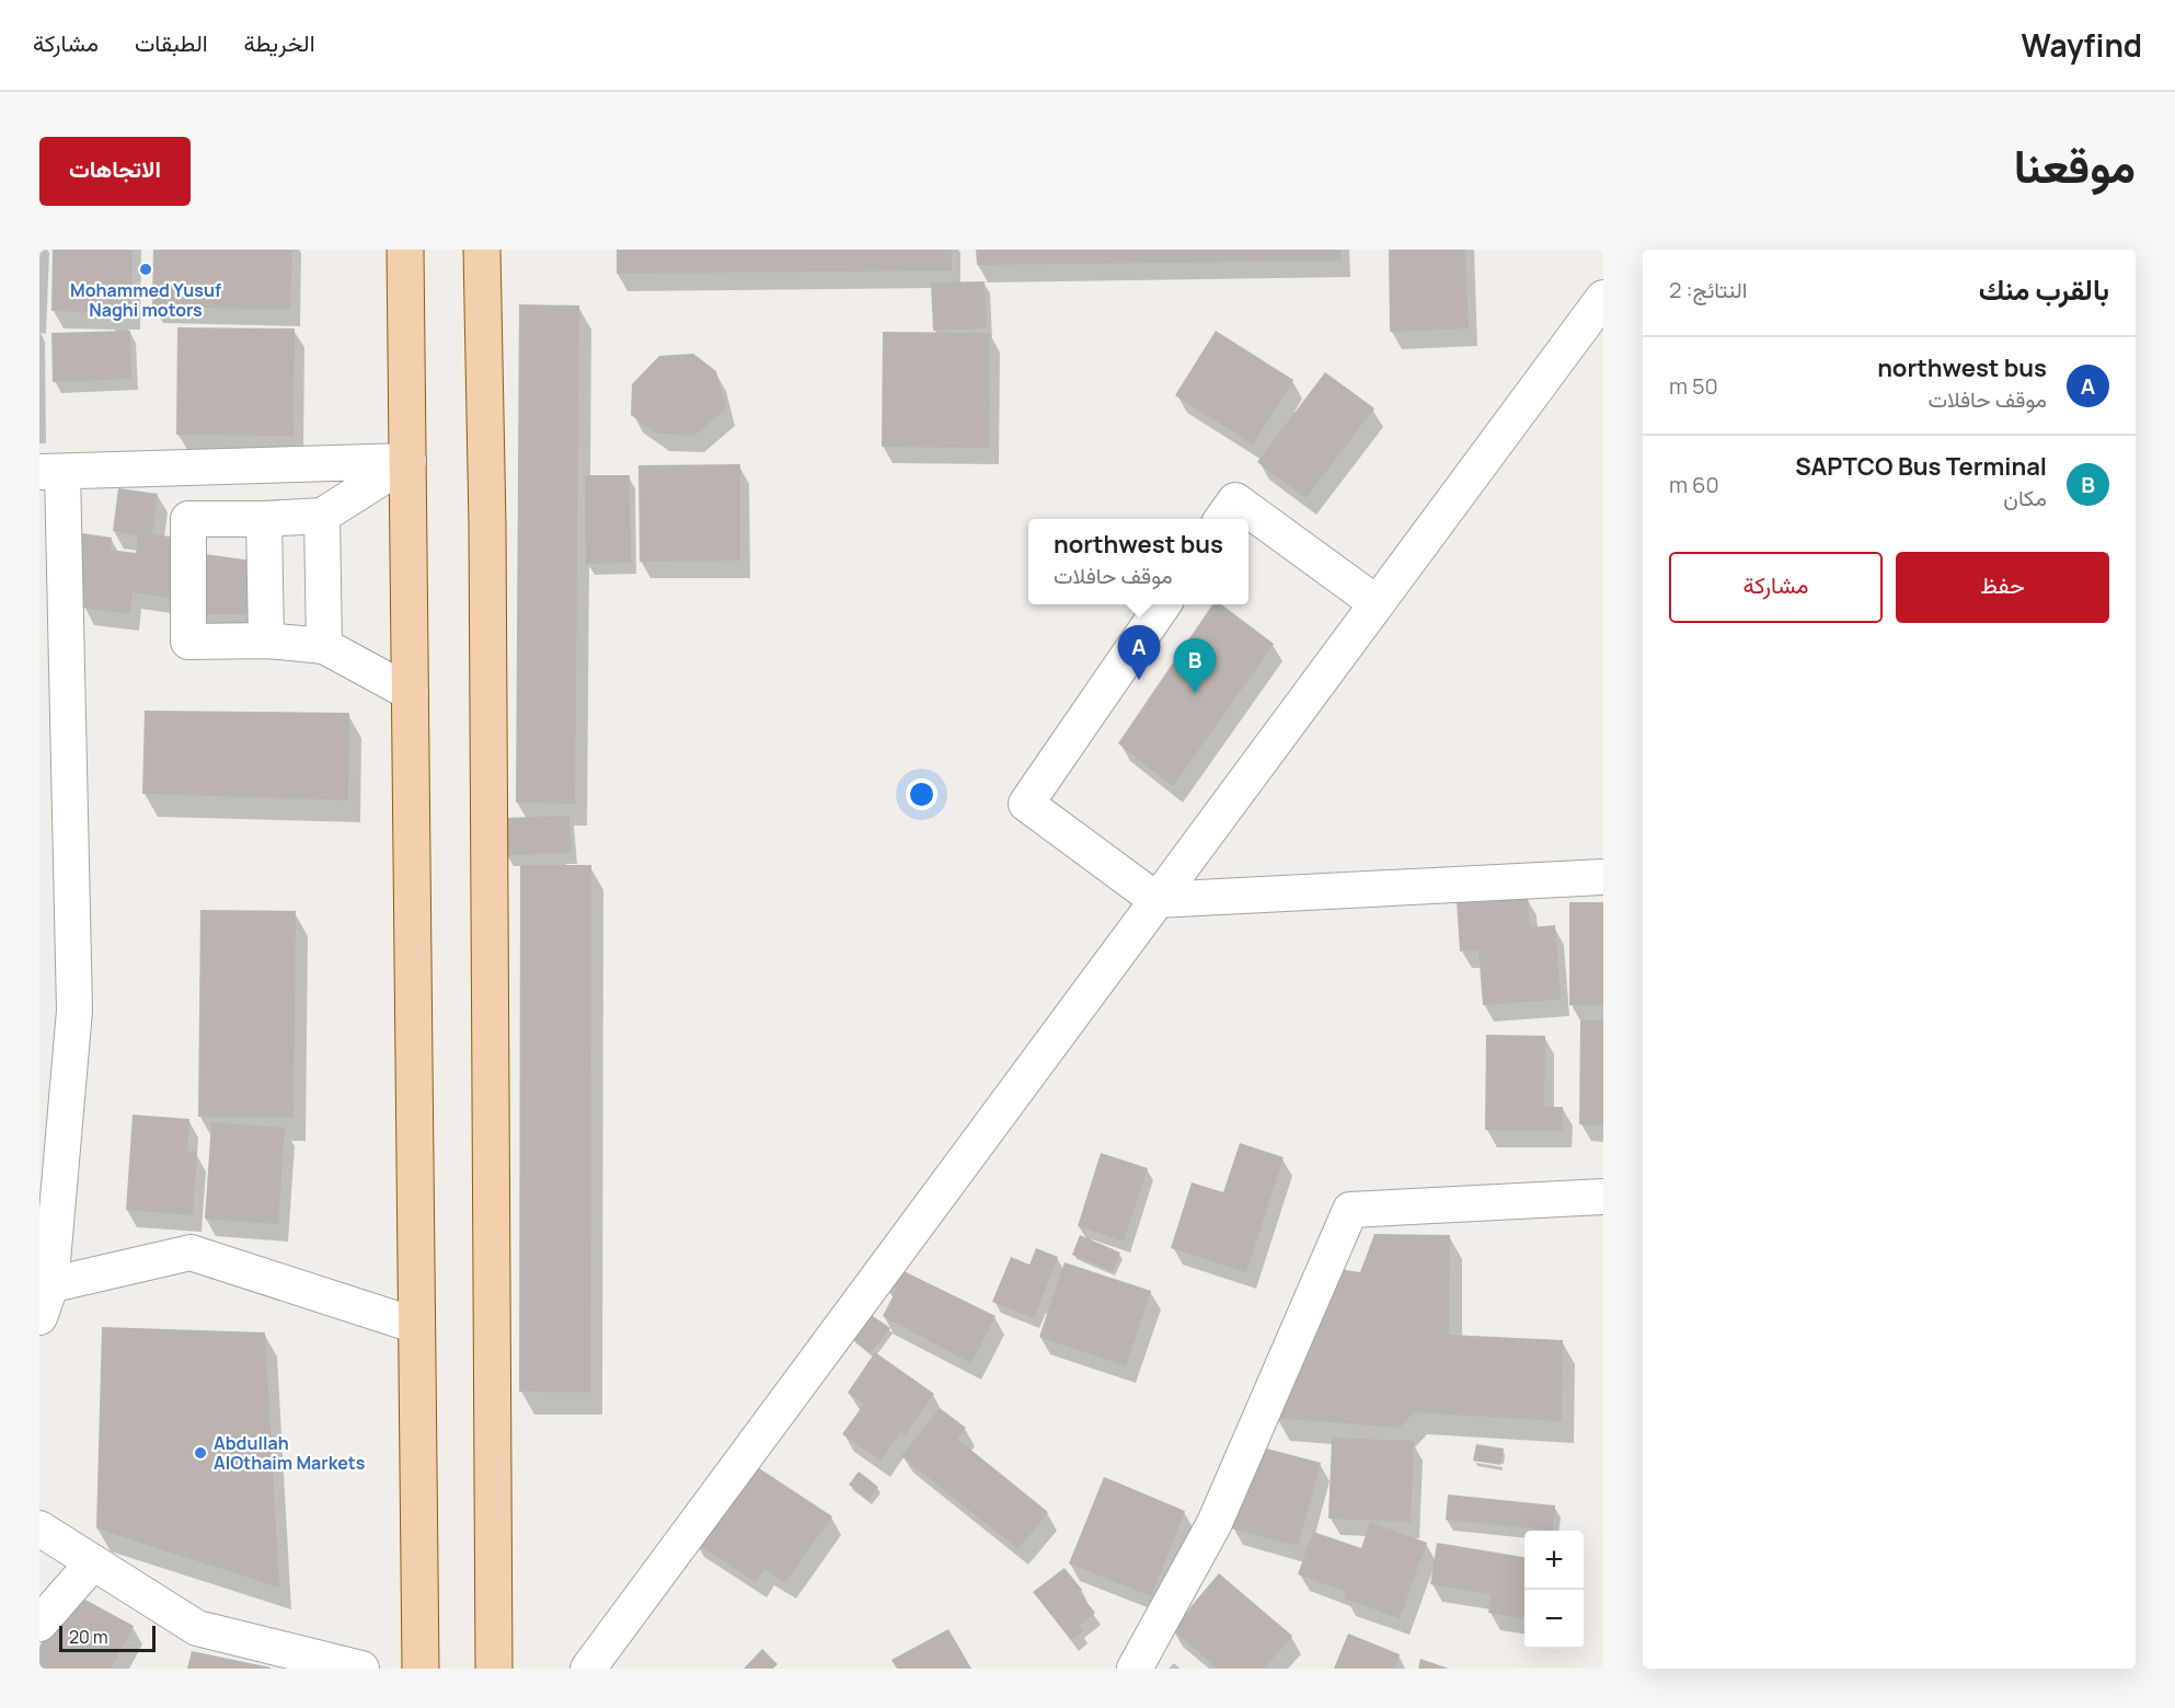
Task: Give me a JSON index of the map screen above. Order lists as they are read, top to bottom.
{
  "places": ["Mohammed Yusuf Naghi motors", "Abdullah AlOthaim Markets"],
  "scale_bar": "20 m",
  "page": {
    "header": "Wayfind",
    "nav": ["الخريطة", "الطبقات", "مشاركة"],
    "title": "موقعنا",
    "buttons": [
      "الاتجاهات",
      ["حفظ", "مشاركة"]
    ],
    "heading": ["بالقرب منك", "النتائج: 2"],
    "list": [
      {
        "mark": "A",
        "name": "northwest bus",
        "note": "موقف حافلات",
        "value": "50 m"
      },
      {
        "mark": "B",
        "name": "SAPTCO Bus Terminal",
        "note": "مكان",
        "value": "60 m"
      }
    ],
    "popup": ["northwest bus", "موقف حافلات"],
    "pins": ["A", "B"],
    "map_buttons": ["+", "−"],
    "scale": "20 m"
  }
}
